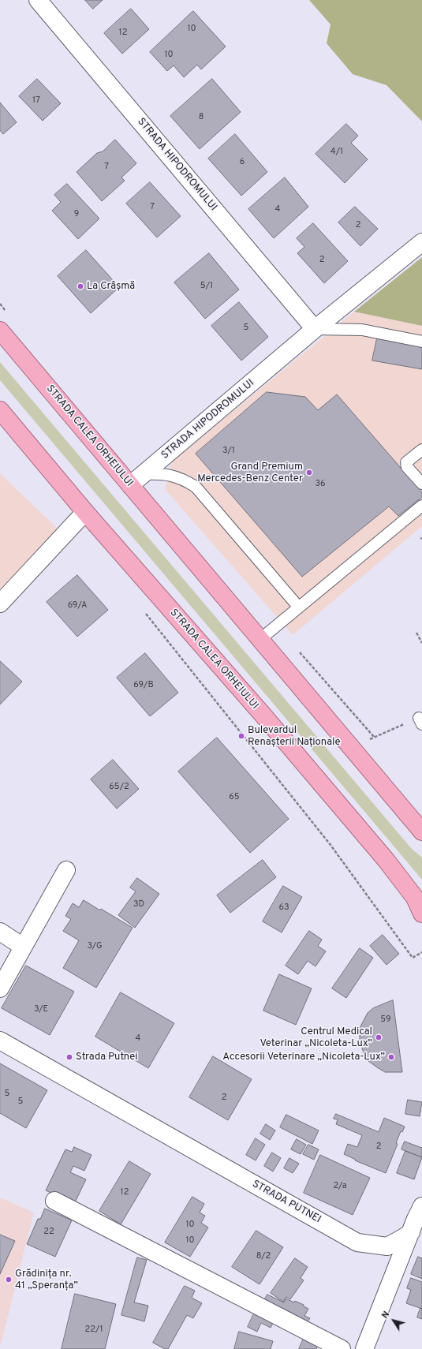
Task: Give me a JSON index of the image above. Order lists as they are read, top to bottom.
{
  "streets": {
    "highway": ["STRADA CALEA ORHEIULUI"],
    "street": ["STRADA HIPODROMULUI", "STRADA PUTNEI"]
  },
  "crossings": [
    ["STRADA HIPODROMULUI", "STRADA CALEA ORHEIULUI"]
  ],
  "places": [
    "La Crâșmă",
    "Grand Premium Mercedes-Benz Center",
    "Bulevardul Renașterii Naționale",
    "Centrul Medical Veterinar „Nicoleta-Lux”",
    "Strada Putnei",
    "Accesorii Veterinare „Nicoleta-Lux”",
    "Grădinița nr. 41 „Speranța”"
  ],
  "house_numbers": [
    "10",
    "12",
    "10",
    "17",
    "8",
    "4/1",
    "6",
    "7",
    "7",
    "4",
    "9",
    "2",
    "2",
    "5/1",
    "5",
    "3/1",
    "36",
    "69/A",
    "69/B",
    "65/2",
    "65",
    "3D",
    "63",
    "3/G",
    "3/E",
    "59",
    "4",
    "5",
    "2",
    "5",
    "2",
    "2/a",
    "12",
    "10",
    "22",
    "10",
    "8/2",
    "22/1"
  ],
  "north": "top left"
}
